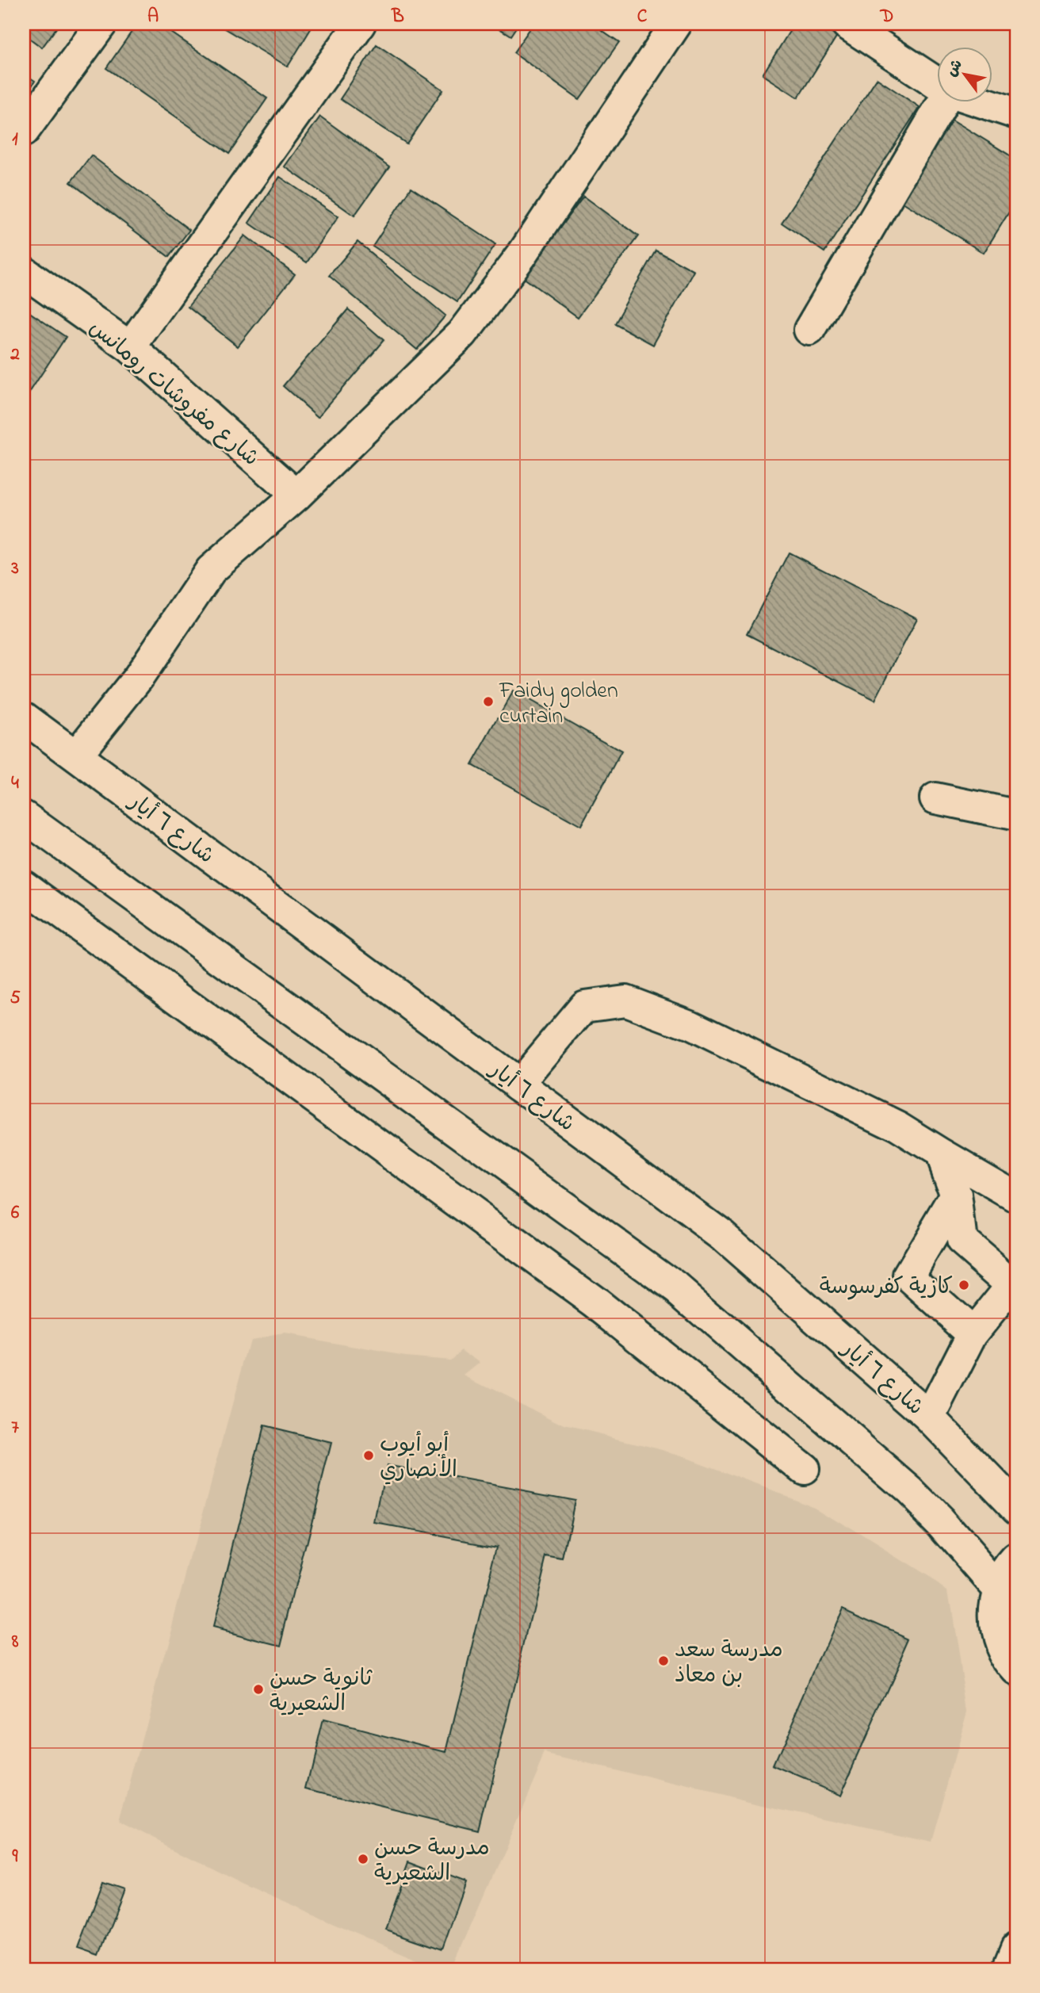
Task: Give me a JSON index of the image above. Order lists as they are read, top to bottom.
{
  "streets": {
    "street": ["شارع مفروشات رومانس", "شارع ٦ أيار"]
  },
  "places": [
    "Faidy golden curtain",
    "كازية كفرسوسة",
    "أبو أيوب الأنصاري",
    "مدرسة سعد بن معاذ",
    "ثانوية حسن الشعيرية",
    "مدرسة حسن الشعيرية"
  ],
  "north": "top left",
  "grid": {
    "columns": [
      "A",
      "B",
      "C",
      "D"
    ],
    "rows": [
      "1",
      "2",
      "3",
      "4",
      "5",
      "6",
      "7",
      "8",
      "9"
    ]
  }
}
